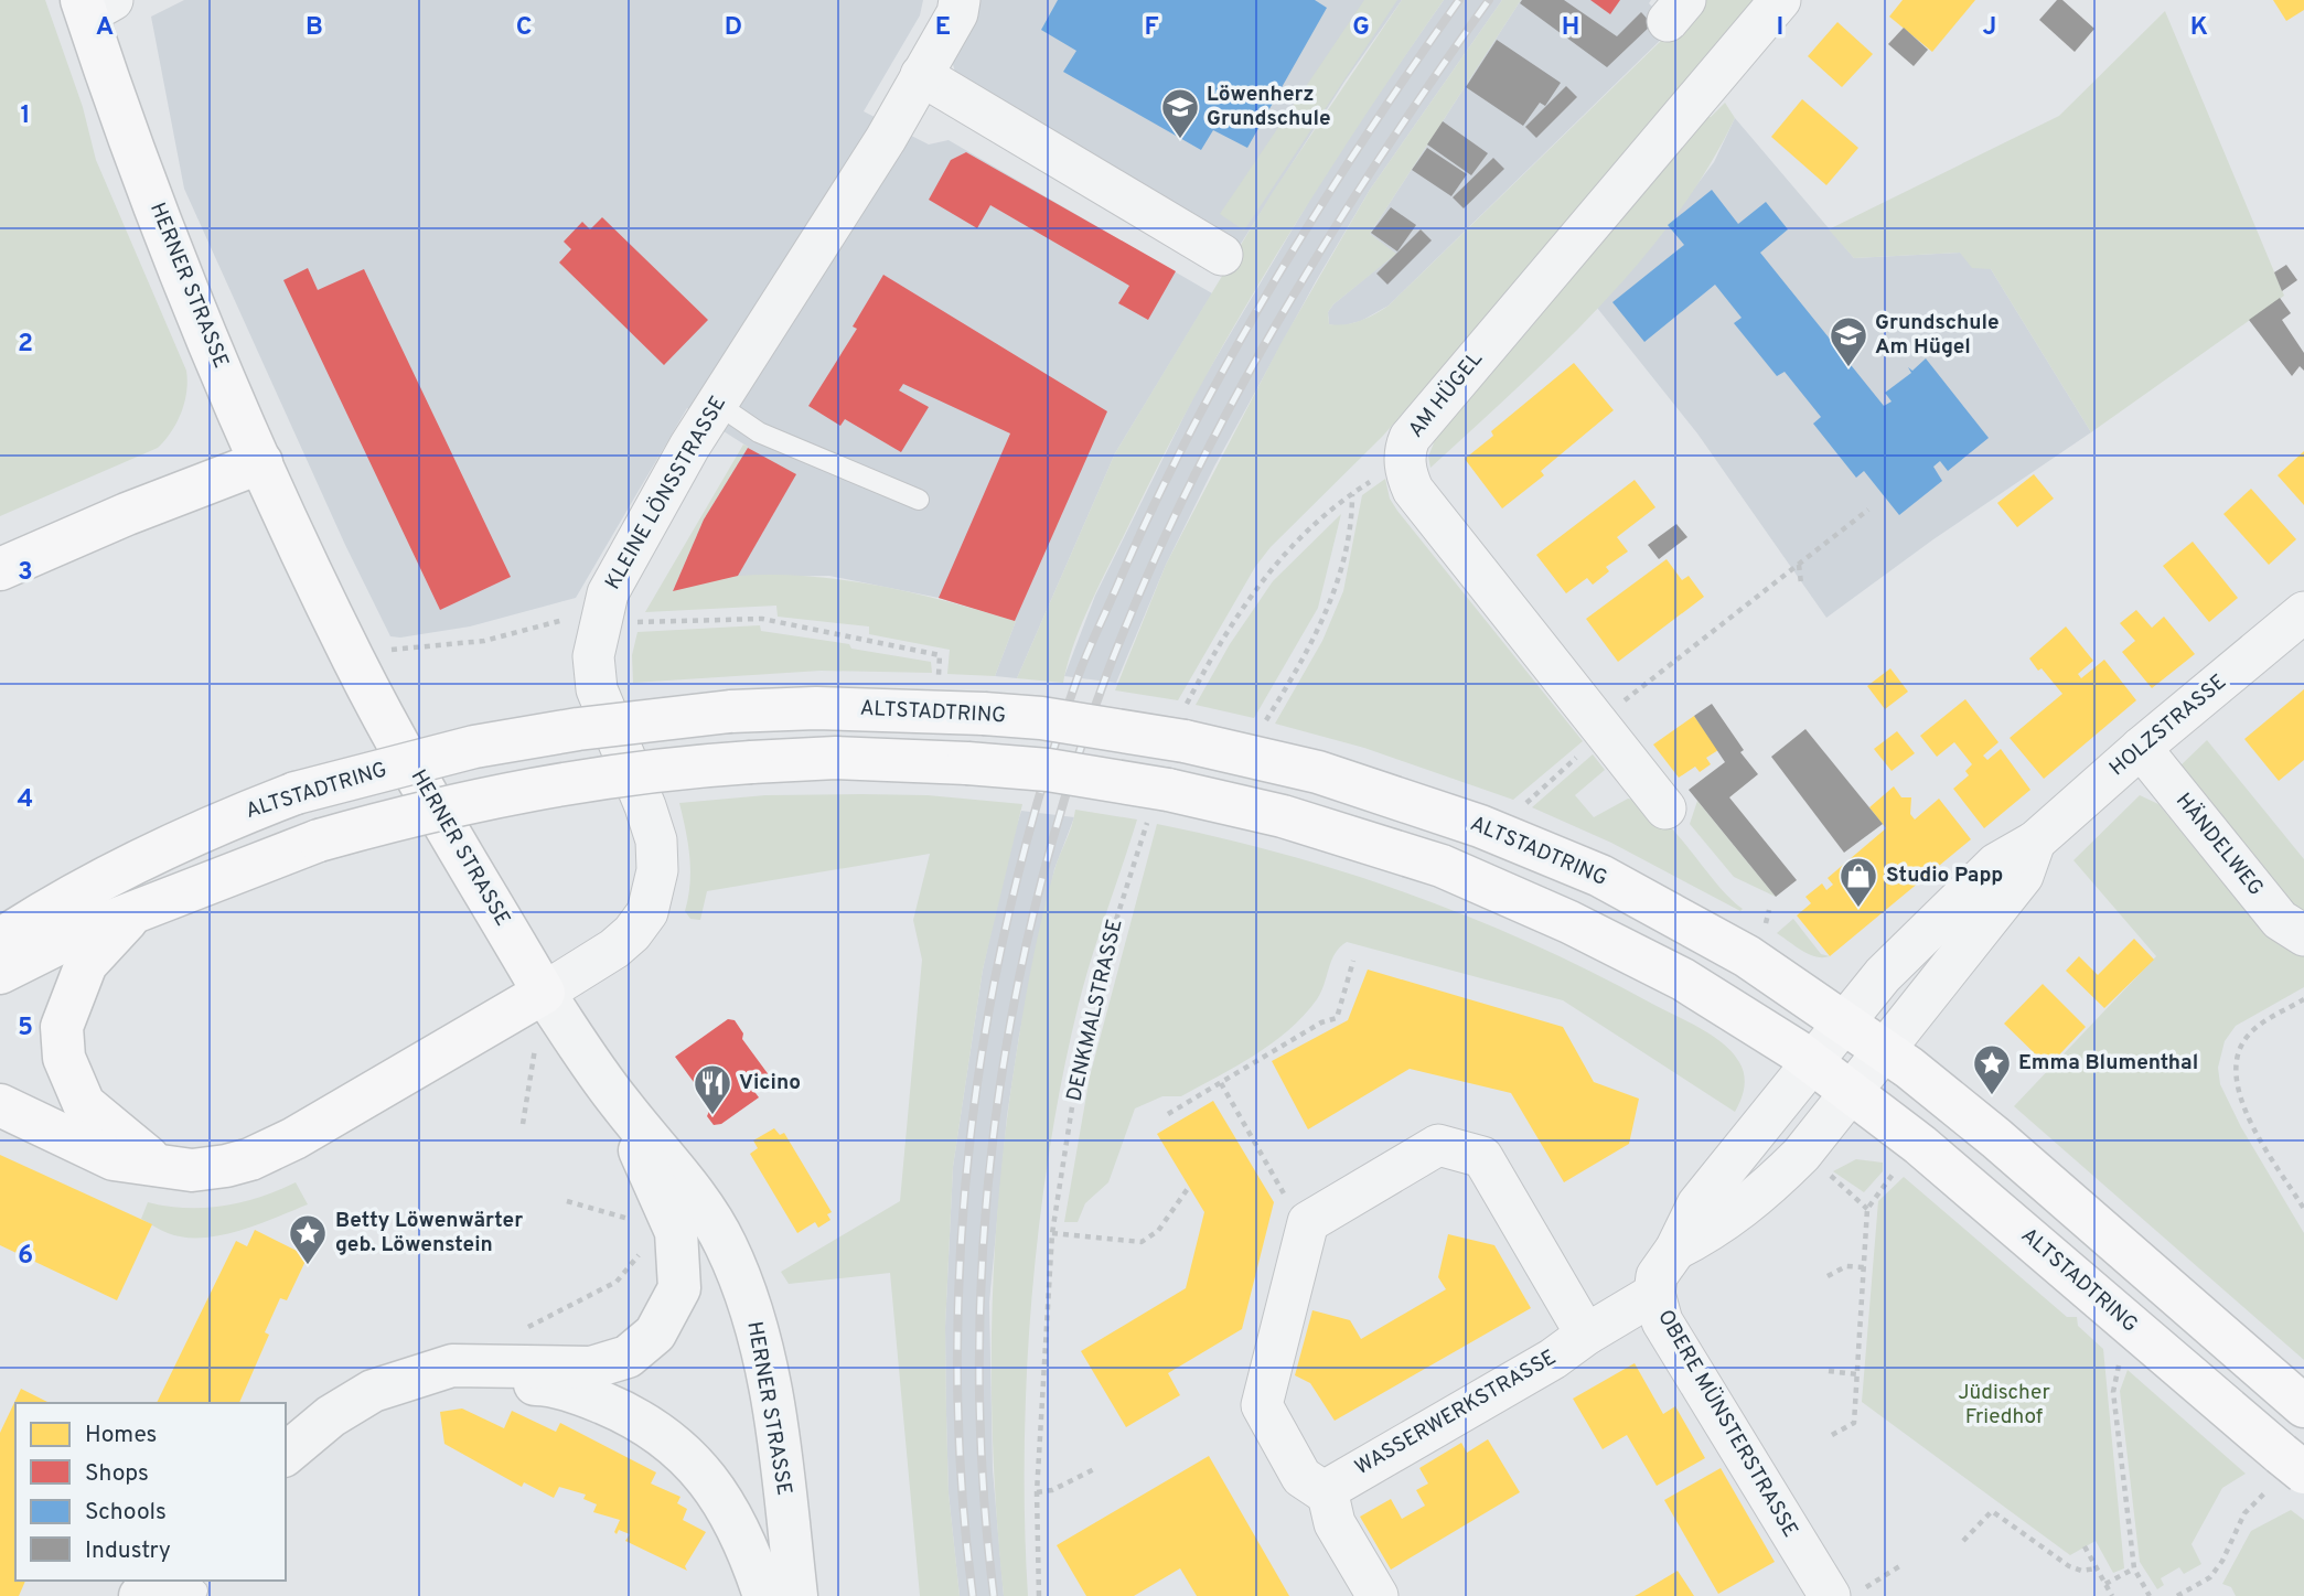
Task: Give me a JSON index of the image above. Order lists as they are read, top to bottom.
{
  "streets": {
    "main road": ["HERNER STRASSE", "ALTSTADTRING"],
    "street": [
      "AM HÜGEL",
      "KLEINE LÖNSSTRASSE",
      "HOLZSTRASSE",
      "HÄNDELWEG",
      "WASSERWERKSTRASSE",
      "OBERE MÜNSTERSTRASSE"
    ],
    "path": ["DENKMALSTRASSE"]
  },
  "crossings": [
    ["HERNER STRASSE", "KLEINE LÖNSSTRASSE"],
    ["ALTSTADTRING", "HOLZSTRASSE"],
    ["ALTSTADTRING", "DENKMALSTRASSE"],
    ["ALTSTADTRING", "OBERE MÜNSTERSTRASSE"],
    ["HOLZSTRASSE", "HÄNDELWEG"],
    ["WASSERWERKSTRASSE", "OBERE MÜNSTERSTRASSE"]
  ],
  "parks": ["Jüdischer Friedhof"],
  "places": {
    "school or university": ["Löwenherz Grundschule", "Grundschule Am Hügel"],
    "shop": ["Studio Papp"],
    "place": ["Emma Blumenthal", "Betty Löwenwärter geb. Löwenstein"],
    "restaurant": ["Vicino"]
  },
  "legend": [
    "Homes",
    "Shops",
    "Schools",
    "Industry"
  ],
  "grid": {
    "columns": [
      "A",
      "B",
      "C",
      "D",
      "E",
      "F",
      "G",
      "H",
      "I",
      "J",
      "K"
    ],
    "rows": [
      "1",
      "2",
      "3",
      "4",
      "5",
      "6"
    ]
  }
}
